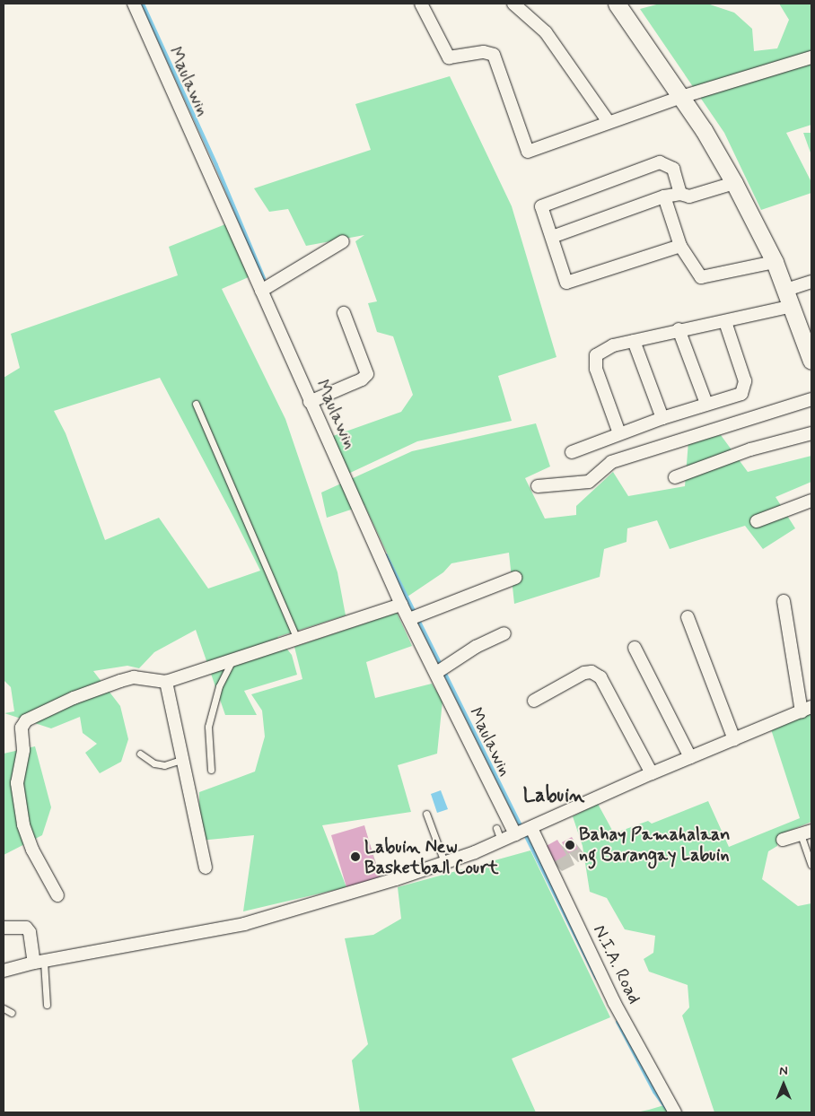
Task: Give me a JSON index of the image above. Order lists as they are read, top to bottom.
{
  "streets": {
    "street": ["Maulawin", "N.I.A. Road"]
  },
  "districts": ["Labuin"],
  "places": ["Bahay Pamahalaan ng Barangay Labuin", "Labuin New Basketball Court"],
  "north": "top"
}
